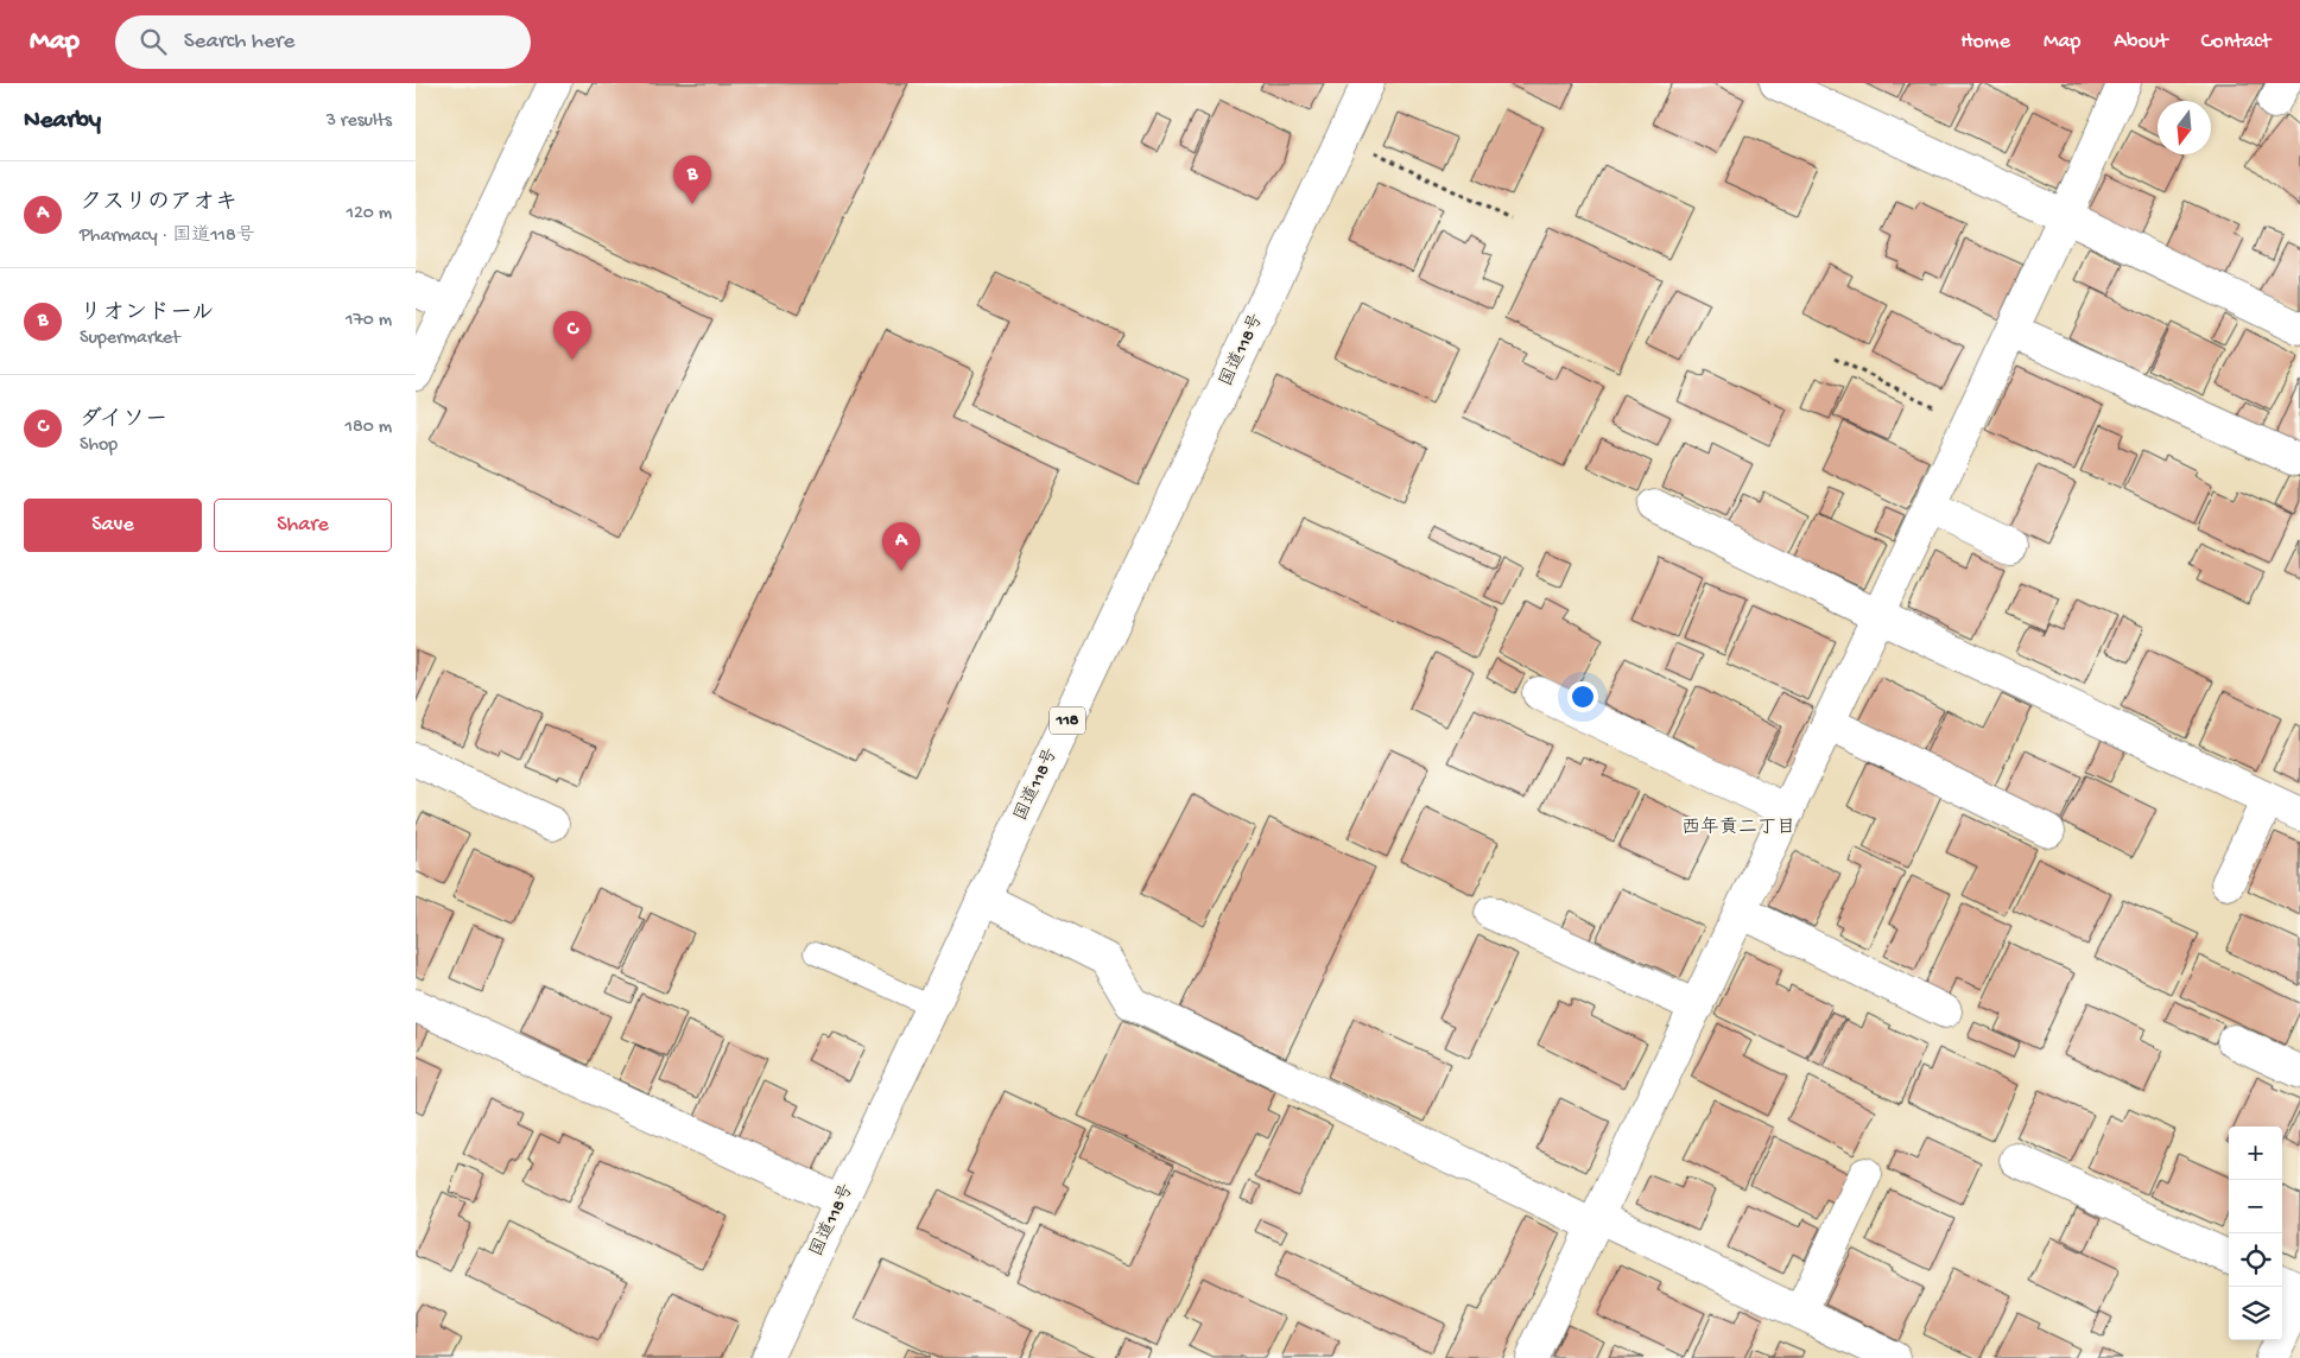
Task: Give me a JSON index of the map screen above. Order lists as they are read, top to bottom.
{
  "streets": {
    "main road": ["国道118号", "118"]
  },
  "districts": ["西年貢二丁目"],
  "north": "bottom",
  "page": {
    "header": "Map",
    "search": "Search here",
    "nav": [
      "Home",
      "Map",
      "About",
      "Contact"
    ],
    "heading": ["Nearby", "3 results"],
    "pins": ["B", "C", "A"],
    "list": [
      {
        "mark": "A",
        "name": "クスリのアオキ",
        "note": "Pharmacy · 国道118号",
        "value": "120 m"
      },
      {
        "mark": "B",
        "name": "リオンドール",
        "note": "Supermarket",
        "value": "170 m"
      },
      {
        "mark": "C",
        "name": "ダイソー",
        "note": "Shop",
        "value": "180 m"
      }
    ],
    "buttons": ["Save", "Share"],
    "map_buttons": ["+", "−"]
  }
}
